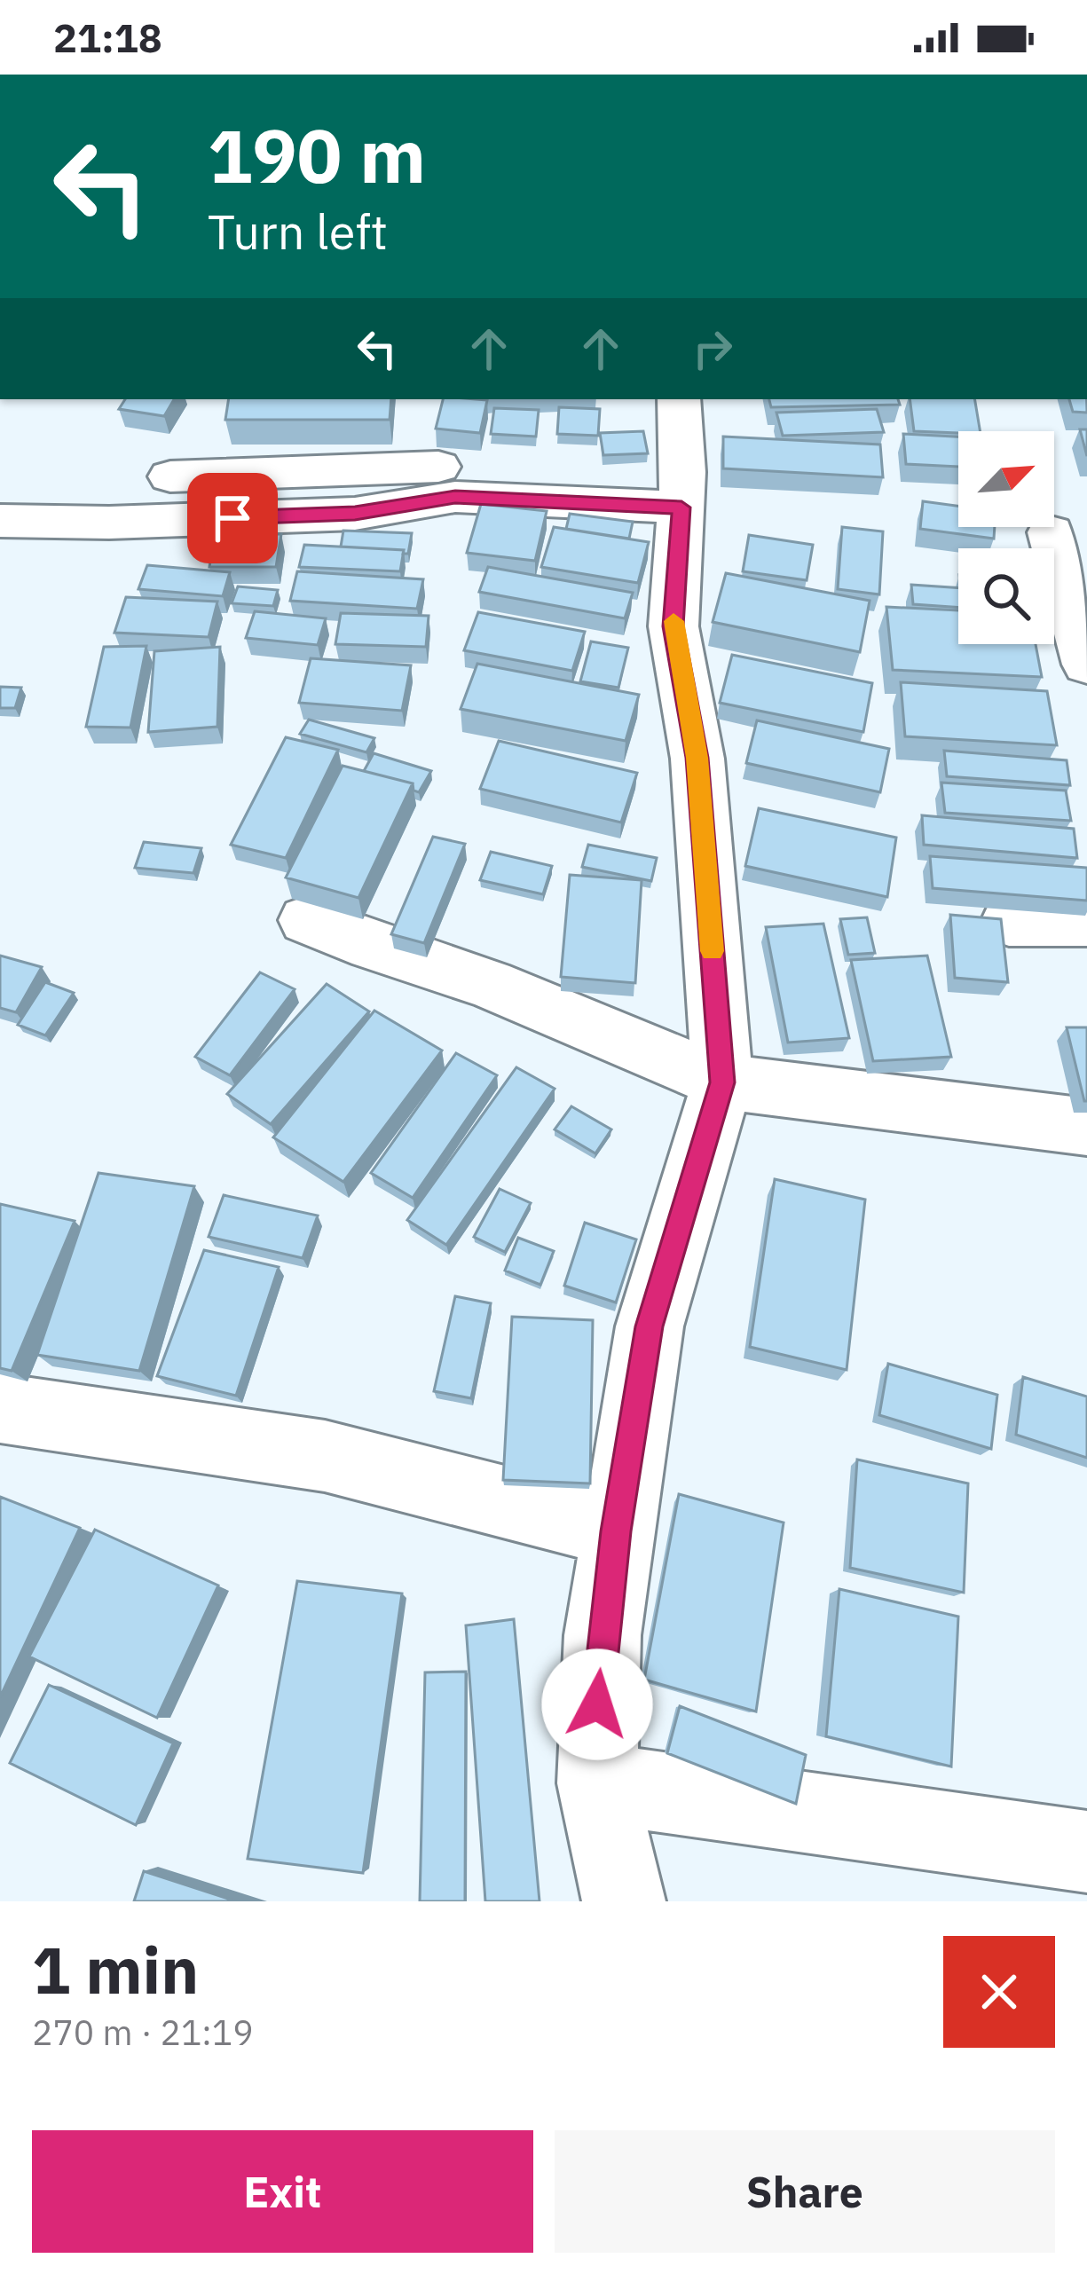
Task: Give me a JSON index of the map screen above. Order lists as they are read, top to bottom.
{
  "north": "top right",
  "page": {
    "status": "21:18",
    "turn": ["190 m", "Turn left"],
    "heading": ["1 min", "270 m · 21:19"],
    "buttons": ["Exit", "Share"]
  }
}
